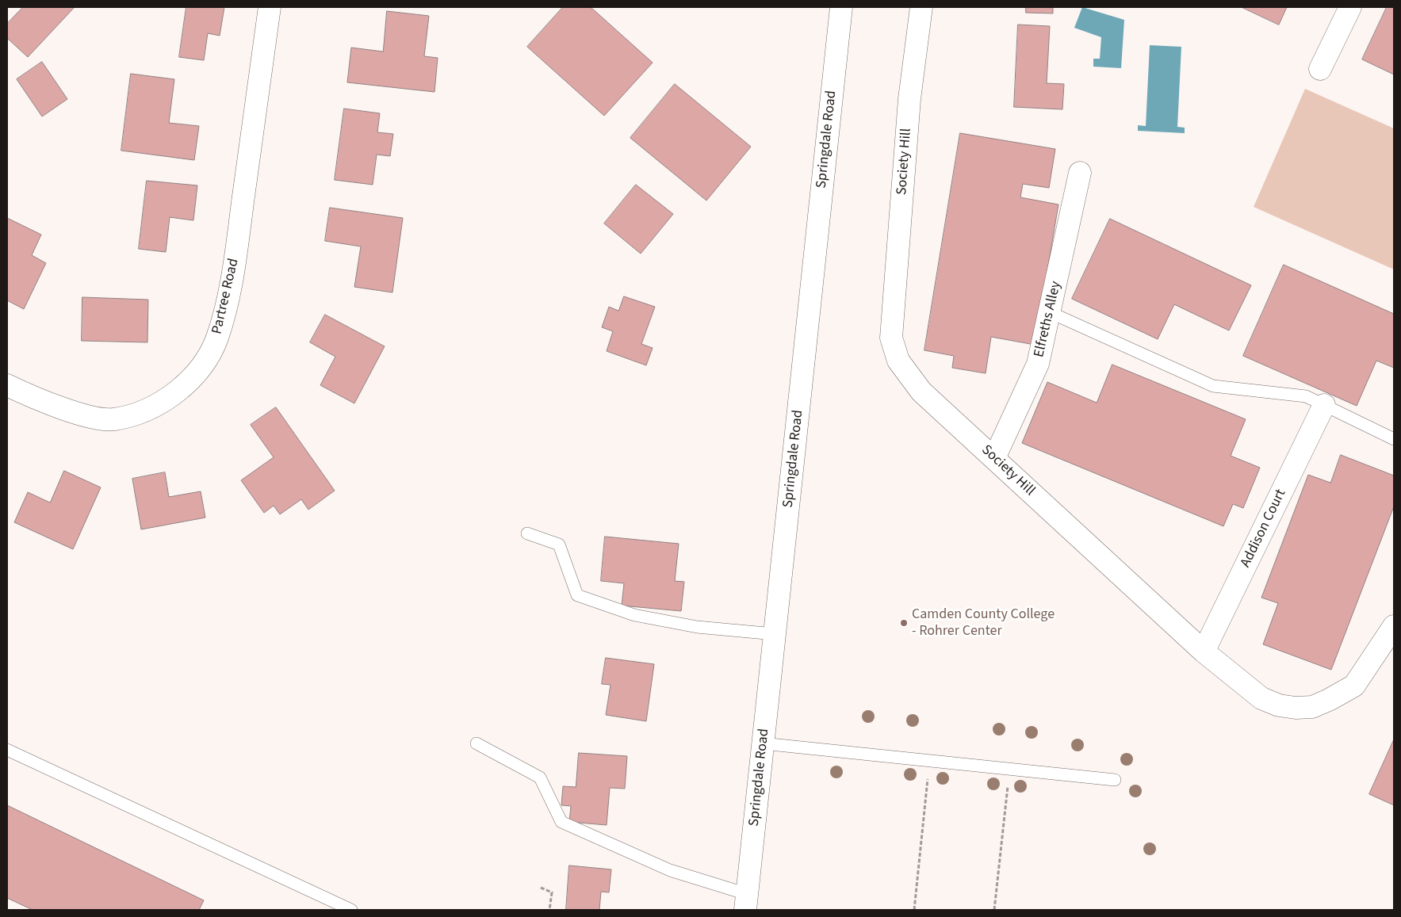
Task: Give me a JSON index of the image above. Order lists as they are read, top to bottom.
{
  "streets": {
    "street": [
      "Springdale Road",
      "Society Hill",
      "Partree Road",
      "Elfreths Alley",
      "Addison Court"
    ]
  },
  "crossings": [
    ["Society Hill", "Elfreths Alley"],
    ["Society Hill", "Addison Court"]
  ],
  "places": ["Camden County College - Rohrer Center"]
}
